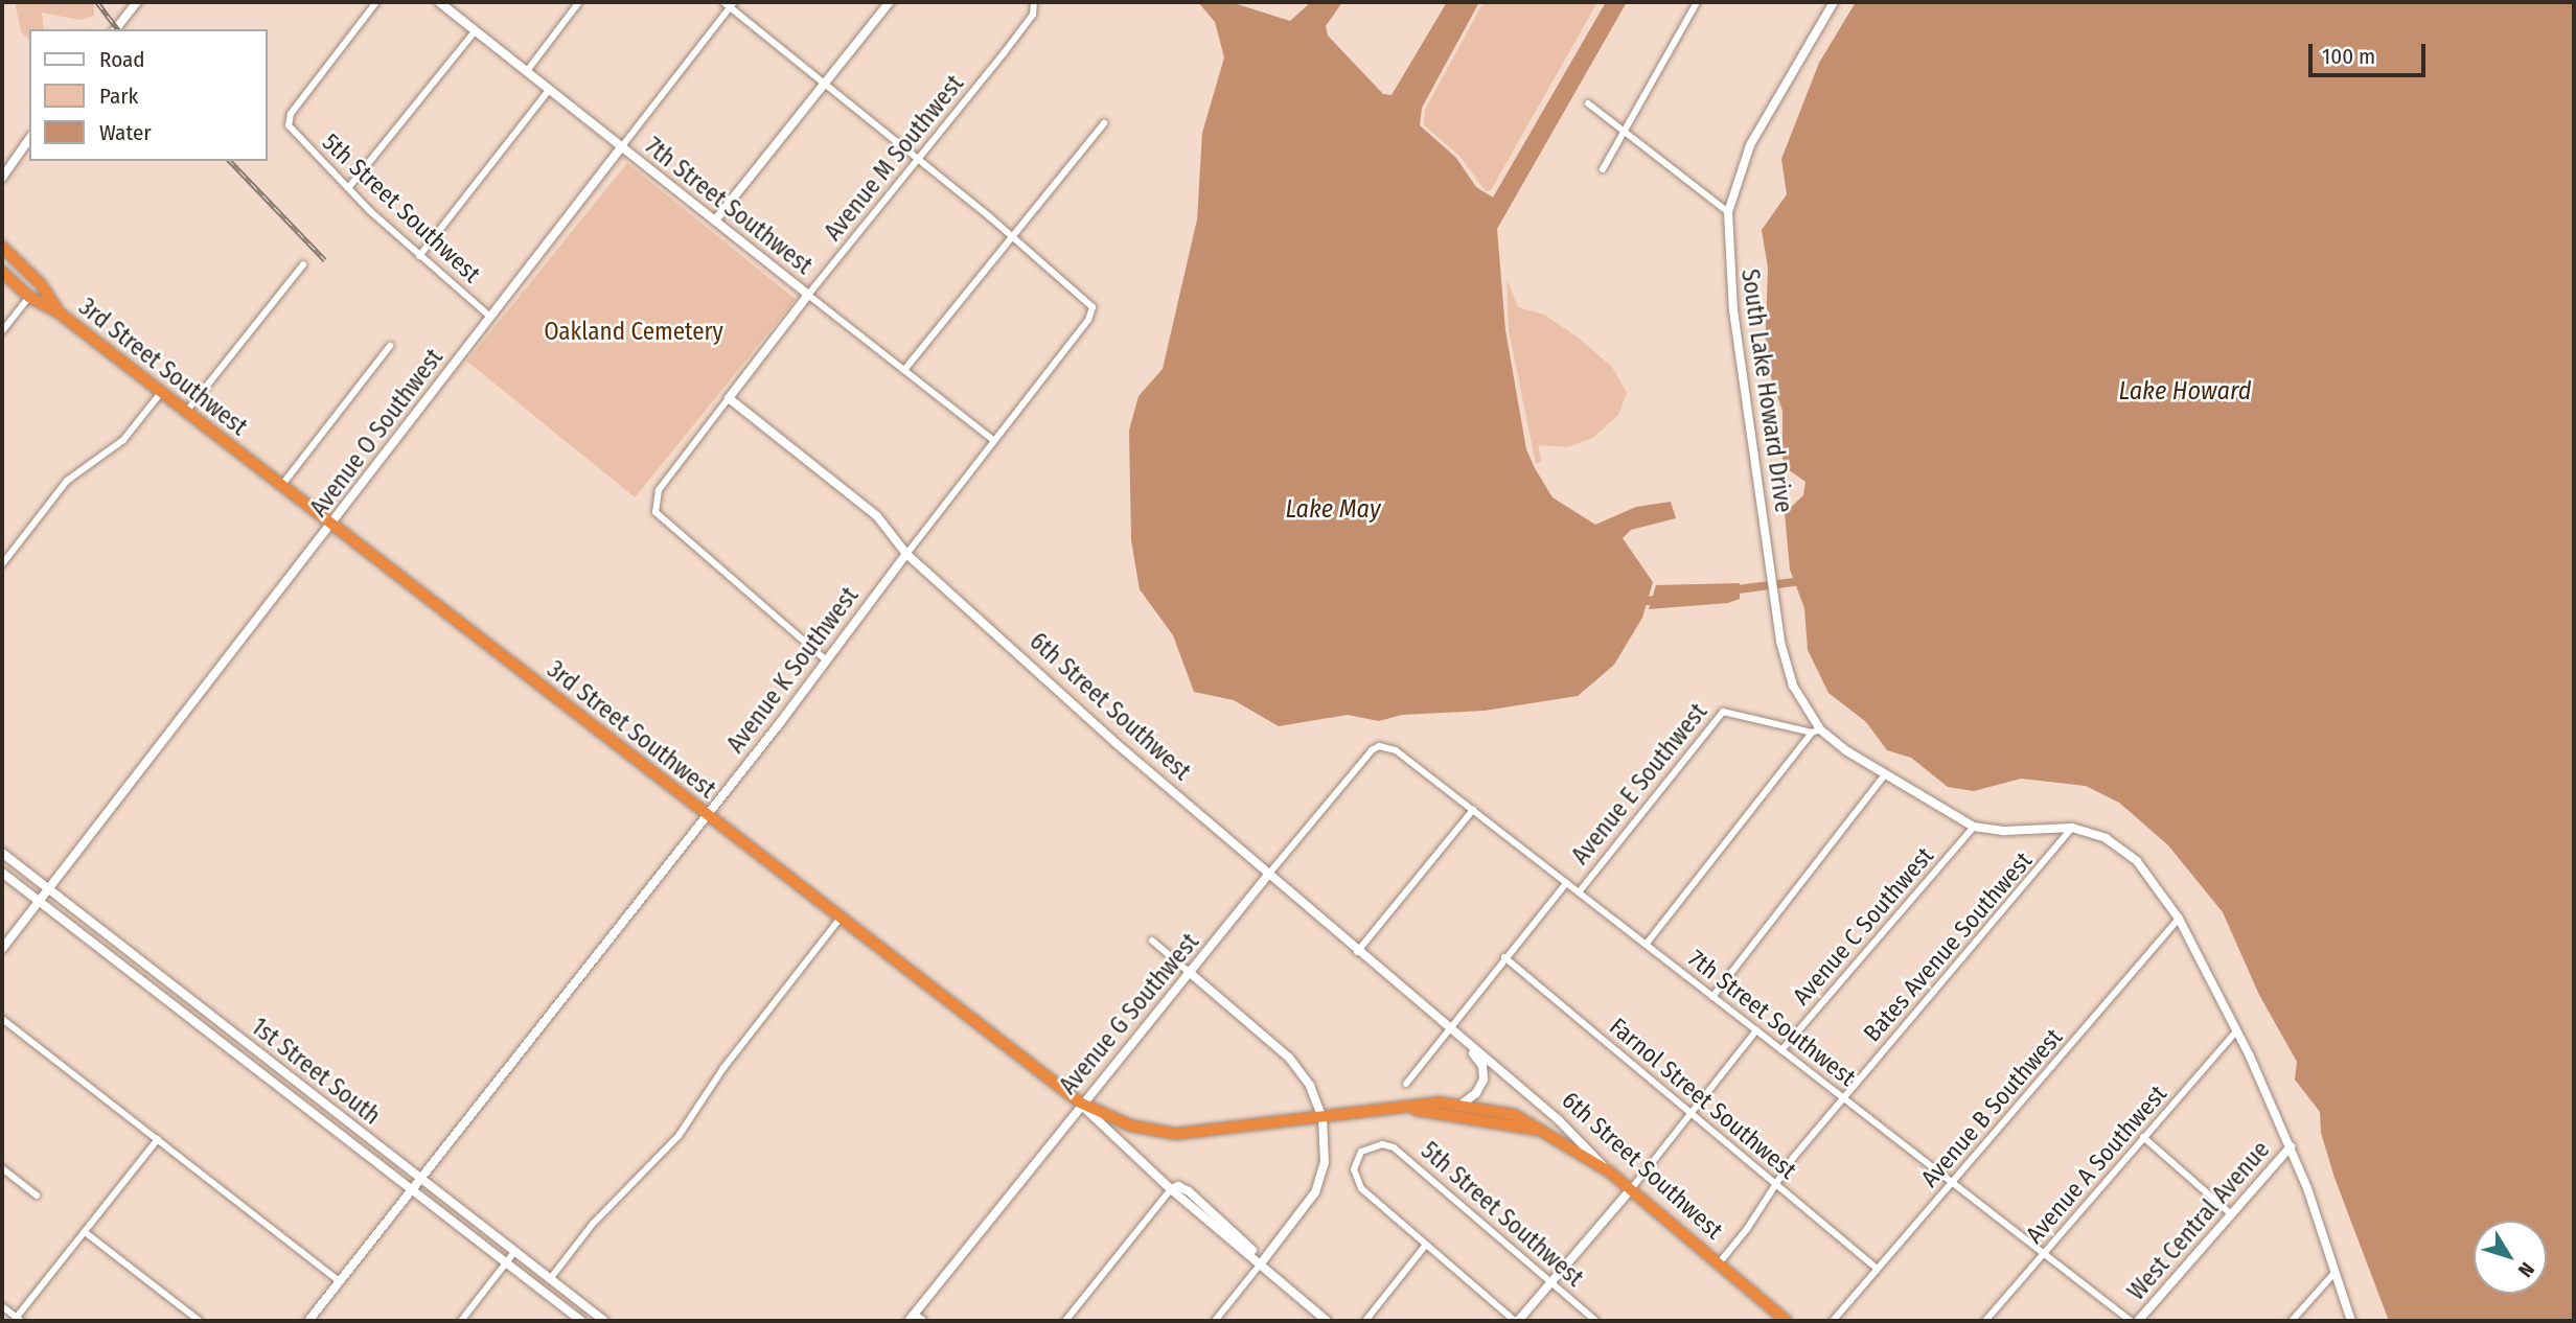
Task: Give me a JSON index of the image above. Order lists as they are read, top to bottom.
{
  "streets": {
    "highway": ["3rd Street Southwest", "6th Street Southwest"],
    "street": [
      "Avenue M Southwest",
      "7th Street Southwest",
      "5th Street Southwest",
      "South Lake Howard Drive",
      "Avenue O Southwest",
      "Avenue K Southwest",
      "Avenue E Southwest",
      "Avenue C Southwest",
      "Bates Avenue Southwest",
      "Avenue G Southwest",
      "1st Street South",
      "Farnol Street Southwest",
      "Avenue B Southwest",
      "Avenue A Southwest",
      "West Central Avenue"
    ]
  },
  "crossings": [
    ["Avenue M Southwest", "7th Street Southwest"],
    ["Avenue M Southwest", "Avenue K Southwest"],
    ["Avenue M Southwest", "6th Street Southwest"],
    ["7th Street Southwest", "Avenue O Southwest"],
    ["7th Street Southwest", "Avenue K Southwest"],
    ["7th Street Southwest", "Avenue E Southwest"],
    ["7th Street Southwest", "Avenue C Southwest"],
    ["7th Street Southwest", "Bates Avenue Southwest"],
    ["7th Street Southwest", "Avenue G Southwest"],
    ["7th Street Southwest", "Avenue B Southwest"],
    ["7th Street Southwest", "Avenue A Southwest"],
    ["5th Street Southwest", "Avenue O Southwest"],
    ["3rd Street Southwest", "Avenue O Southwest"],
    ["3rd Street Southwest", "Avenue K Southwest"],
    ["3rd Street Southwest", "Avenue G Southwest"],
    ["South Lake Howard Drive", "Avenue E Southwest"],
    ["Avenue O Southwest", "1st Street South"],
    ["Avenue K Southwest", "6th Street Southwest"],
    ["Avenue K Southwest", "1st Street South"],
    ["6th Street Southwest", "Avenue E Southwest"],
    ["6th Street Southwest", "Bates Avenue Southwest"],
    ["6th Street Southwest", "Avenue G Southwest"],
    ["Avenue E Southwest", "Farnol Street Southwest"],
    ["Bates Avenue Southwest", "Farnol Street Southwest"],
    ["Farnol Street Southwest", "Avenue B Southwest"]
  ],
  "water": ["Lake Howard", "Lake May"],
  "parks": ["Oakland Cemetery"],
  "legend": ["Road", "Park", "Water"],
  "scale_bar": "100 m",
  "north": "bottom right"
}
